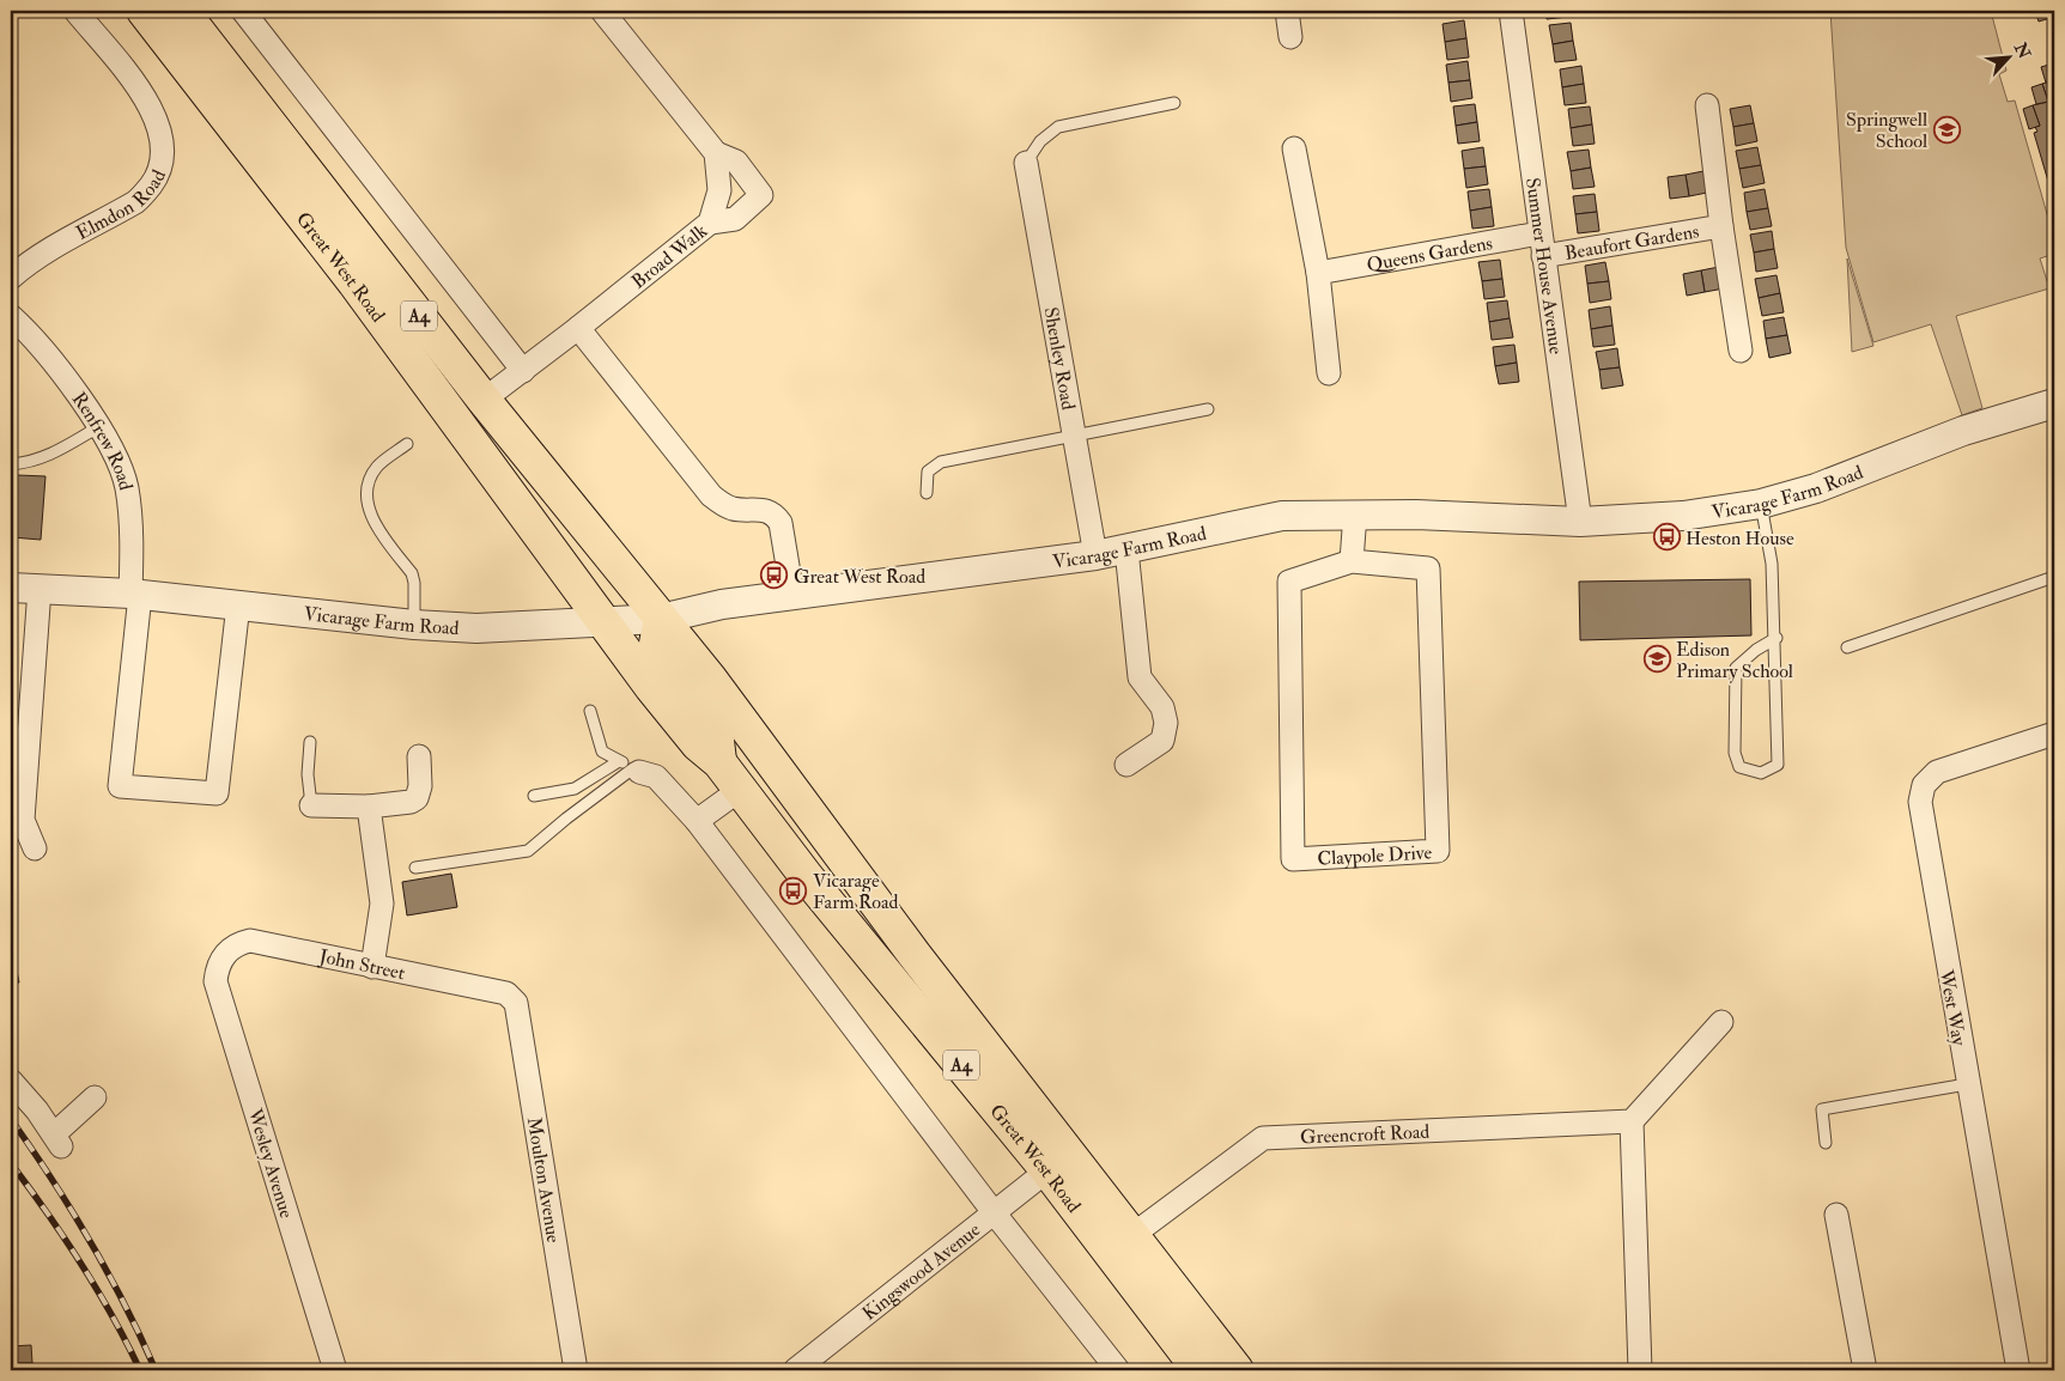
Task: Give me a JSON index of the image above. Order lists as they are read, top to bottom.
{
  "streets": {
    "highway": ["Great West Road", "A4"],
    "street": [
      "Elmdon Road",
      "Beaufort Gardens",
      "Queens Gardens",
      "Broad Walk",
      "Summer House Avenue",
      "Shenley Road",
      "Renfrew Road",
      "Vicarage Farm Road",
      "Claypole Drive",
      "John Street",
      "West Way",
      "Greencroft Road",
      "Wesley Avenue",
      "Moulton Avenue",
      "Kingswood Avenue"
    ]
  },
  "crossings": [
    ["Beaufort Gardens", "Summer House Avenue"],
    ["Queens Gardens", "Summer House Avenue"],
    ["Broad Walk", "Great West Road"],
    ["Great West Road", "Vicarage Farm Road"],
    ["Great West Road", "Greencroft Road"],
    ["Great West Road", "Kingswood Avenue"],
    ["Summer House Avenue", "Vicarage Farm Road"],
    ["Shenley Road", "Vicarage Farm Road"],
    ["Renfrew Road", "Vicarage Farm Road"],
    ["John Street", "Wesley Avenue"],
    ["John Street", "Moulton Avenue"]
  ],
  "places": {
    "school or university": ["Springwell School", "Edison Primary School"],
    "bus stop": ["Heston House", "Great West Road", "Vicarage Farm Road"]
  },
  "north": "top right"
}
